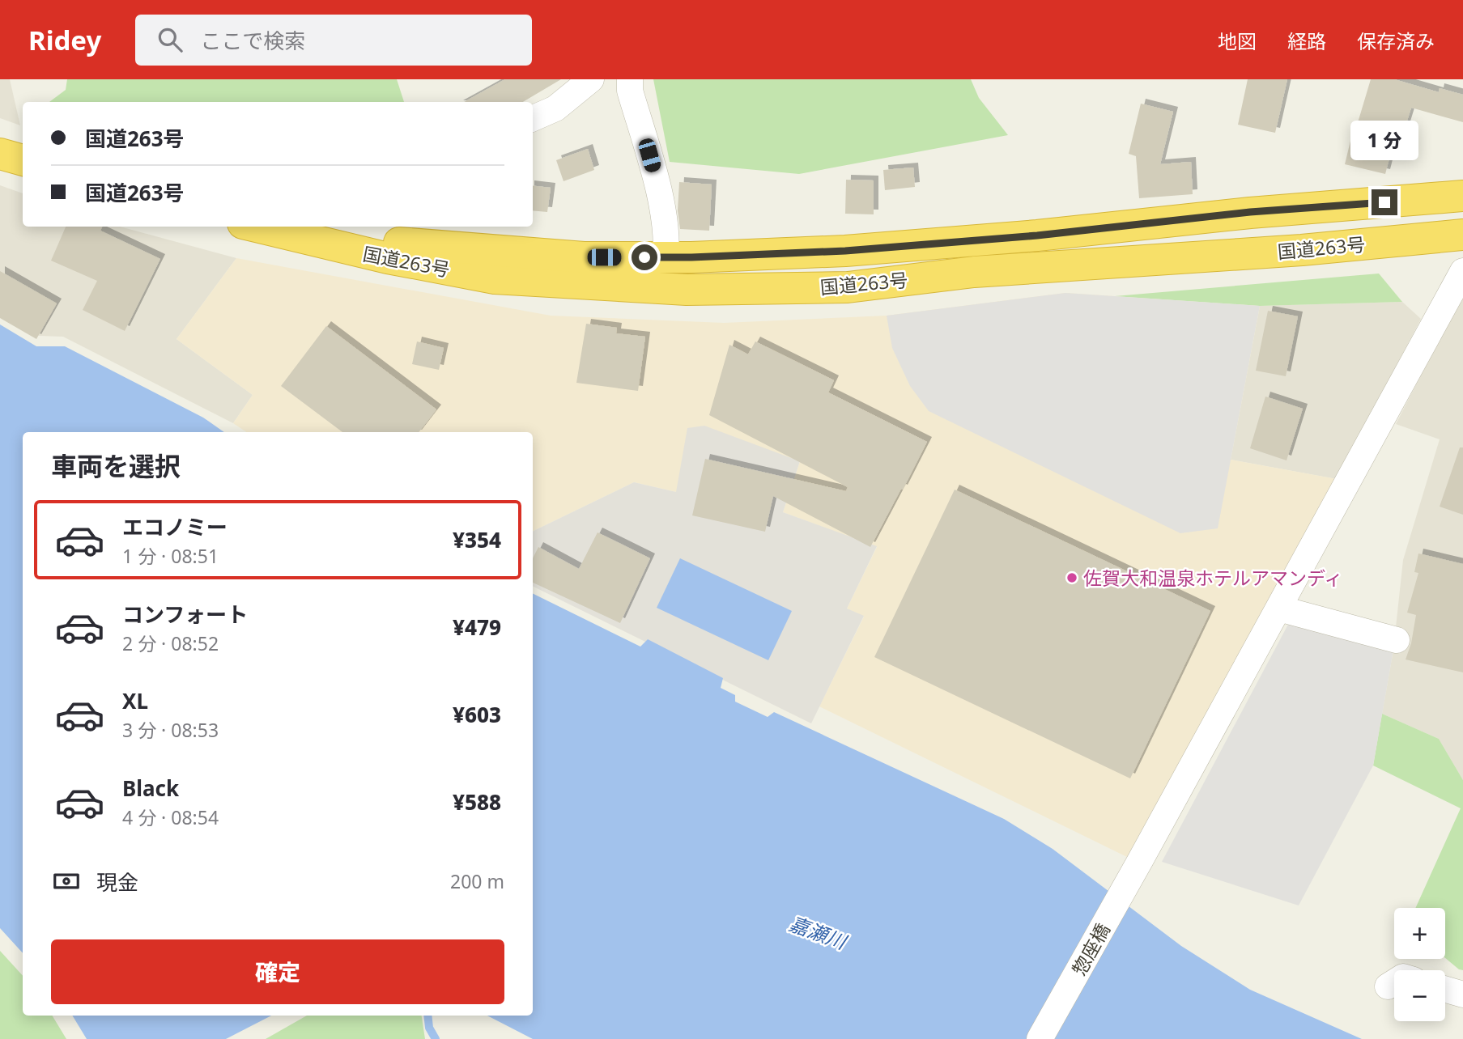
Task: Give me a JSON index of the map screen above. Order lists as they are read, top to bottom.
{
  "streets": {
    "highway": ["国道263号"],
    "street": ["惣座橋"]
  },
  "water": ["嘉瀬川"],
  "places": ["佐賀大和温泉ホテルアマンディ"],
  "page": {
    "header": "Ridey",
    "search": "ここで検索",
    "nav": ["地図", "経路", "保存済み"],
    "banner": ["国道263号", "国道263号"],
    "bubble": "1 分",
    "heading": "車両を選択",
    "list": [
      {
        "name": "エコノミー",
        "note": "1 分 · 08:51",
        "value": "¥354"
      },
      {
        "name": "コンフォート",
        "note": "2 分 · 08:52",
        "value": "¥479"
      },
      {
        "name": "XL",
        "note": "3 分 · 08:53",
        "value": "¥603"
      },
      {
        "name": "Black",
        "note": "4 分 · 08:54",
        "value": "¥588"
      }
    ],
    "pay": ["現金", "200 m"],
    "map_buttons": ["+", "−"],
    "buttons": "確定"
  }
}
